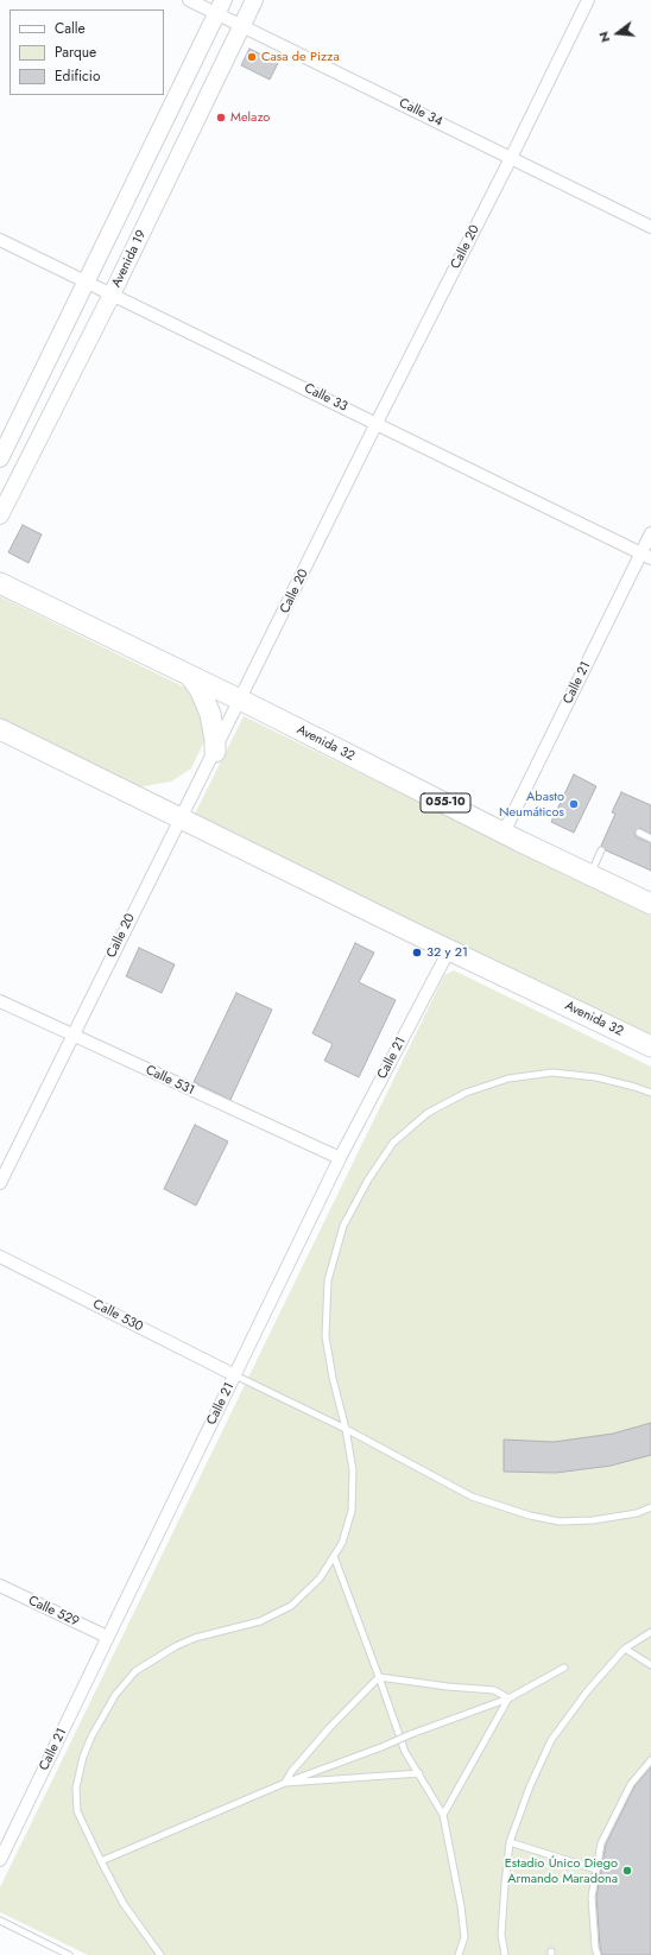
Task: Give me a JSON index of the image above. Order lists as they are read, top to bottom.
{
  "streets": {
    "highway": ["Avenida 32", "055-10"],
    "main road": ["Avenida 19"],
    "street": [
      "Calle 34",
      "Calle 20",
      "Calle 33",
      "Calle 21",
      "Calle 531",
      "Calle 530",
      "Calle 529"
    ]
  },
  "crossings": [
    ["Calle 34", "Calle 20"],
    ["Calle 34", "Avenida 19"],
    ["Calle 20", "Calle 33"],
    ["Calle 20", "Avenida 32"],
    ["Calle 20", "Calle 531"],
    ["Avenida 19", "Calle 33"],
    ["Calle 33", "Calle 21"],
    ["Calle 21", "Avenida 32"],
    ["Calle 21", "Calle 531"],
    ["Calle 21", "Calle 530"],
    ["Calle 21", "Calle 529"]
  ],
  "places": [
    "Casa de Pizza",
    "Melazo",
    "Abasto Neumáticos",
    "32 y 21",
    "Estadio Único Diego Armando Maradona"
  ],
  "legend": ["Calle", "Parque", "Edificio"],
  "north": "left"
}
